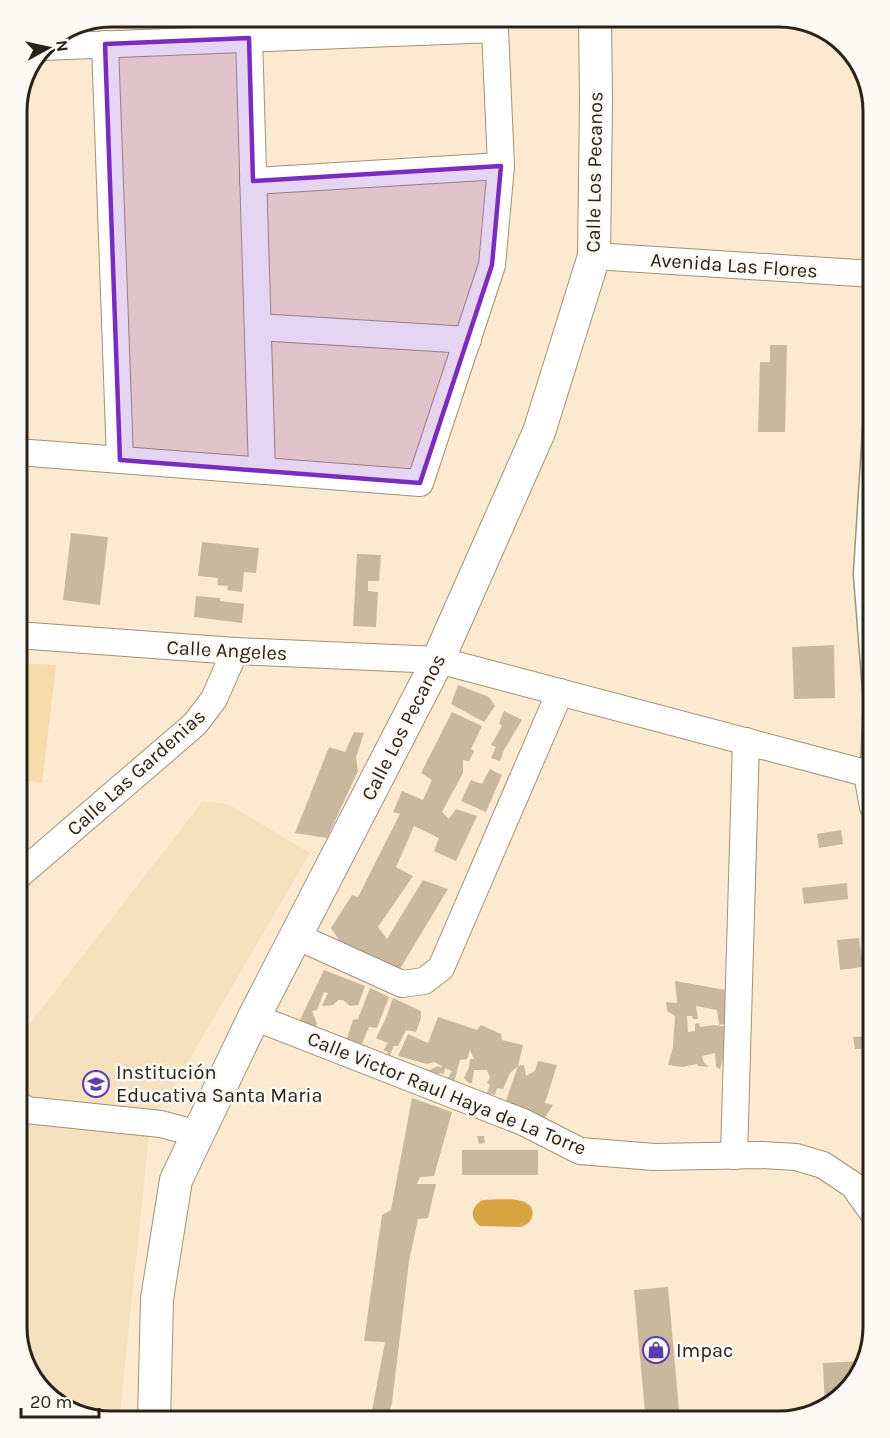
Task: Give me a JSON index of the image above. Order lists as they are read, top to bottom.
{
  "streets": {
    "street": [
      "Calle Los Pecanos",
      "Avenida Las Flores",
      "Calle Angeles",
      "Calle Las Gardenias",
      "Calle Victor Raul Haya de La Torre"
    ]
  },
  "crossings": [
    ["Calle Los Pecanos", "Avenida Las Flores"],
    ["Calle Los Pecanos", "Calle Angeles"],
    ["Calle Los Pecanos", "Calle Victor Raul Haya de La Torre"],
    ["Calle Angeles", "Calle Las Gardenias"]
  ],
  "places": {
    "school or university": ["Institución Educativa Santa Maria"],
    "shop": ["Impac"]
  },
  "scale_bar": "20 m",
  "north": "right"
}
